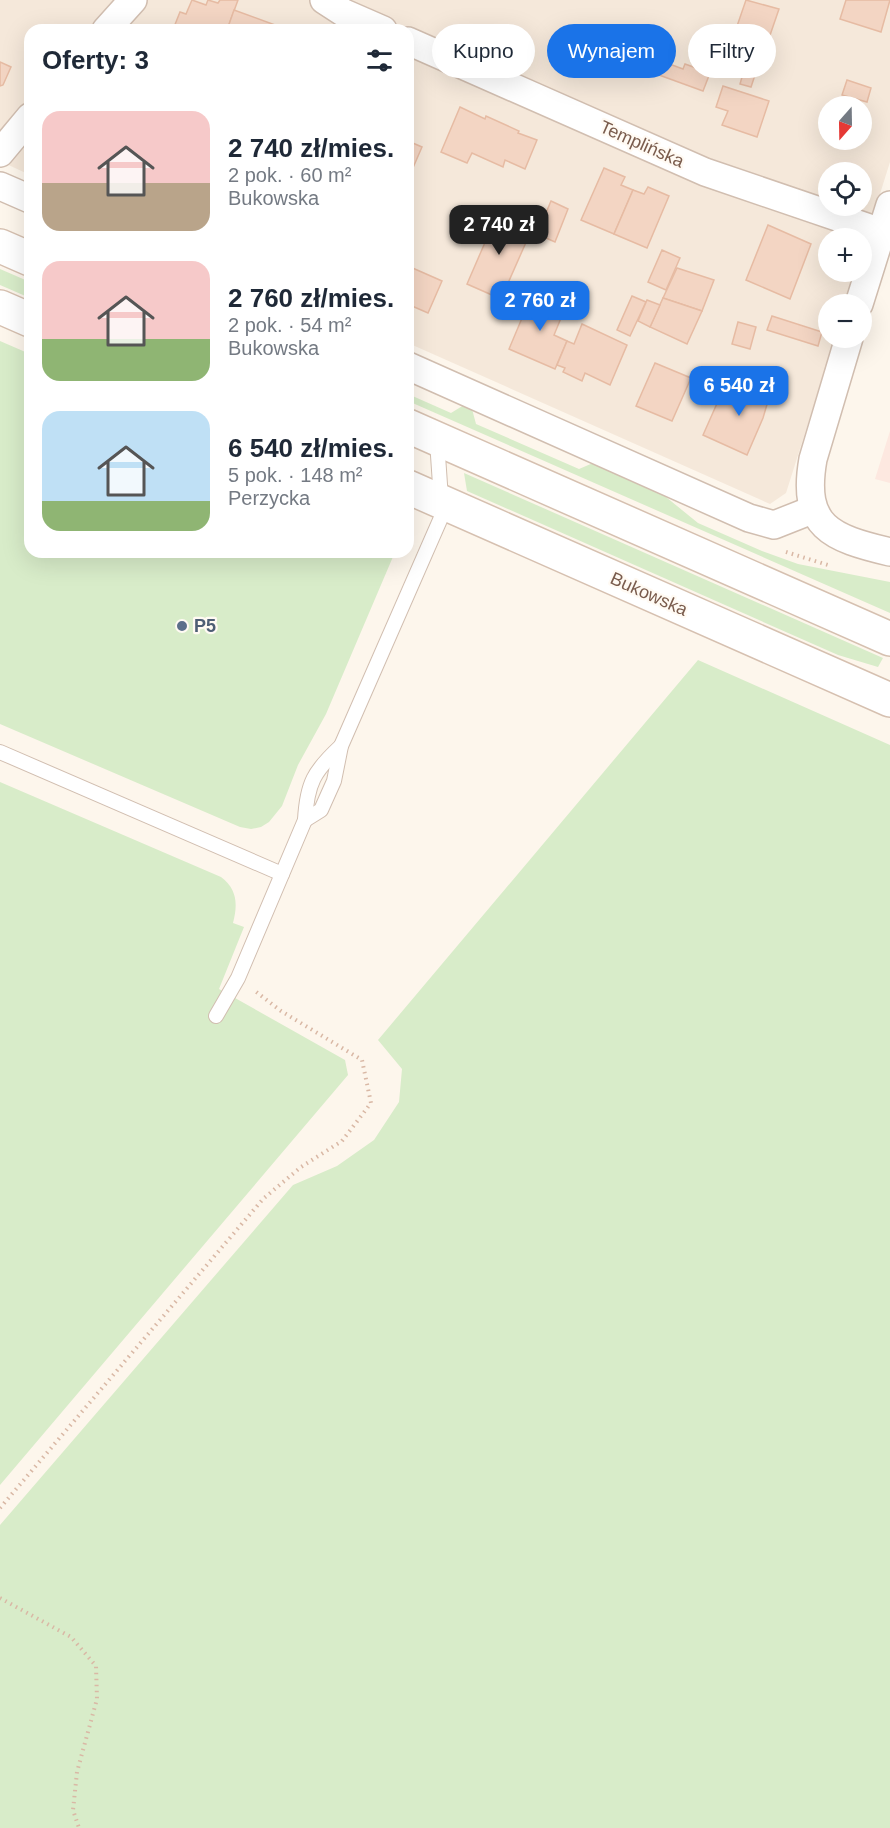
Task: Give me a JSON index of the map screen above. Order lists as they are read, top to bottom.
{
  "streets": {
    "main road": ["Bukowska"],
    "street": ["Templińska"]
  },
  "places": ["P5"],
  "north": "bottom",
  "page": {
    "chip": ["Kupno", "Wynajem", "Filtry"],
    "heading": "Oferty: 3",
    "map_buttons": ["+", "−"],
    "list": [
      {
        "name": "2 740 zł/mies.",
        "note": "2 pok. · 60 m² · Bukowska"
      },
      {
        "name": "2 760 zł/mies.",
        "note": "2 pok. · 54 m² · Bukowska"
      },
      {
        "name": "6 540 zł/mies.",
        "note": "5 pok. · 148 m² · Perzycka"
      }
    ],
    "price": ["2 740 zł", "2 760 zł", "6 540 zł"]
  }
}
